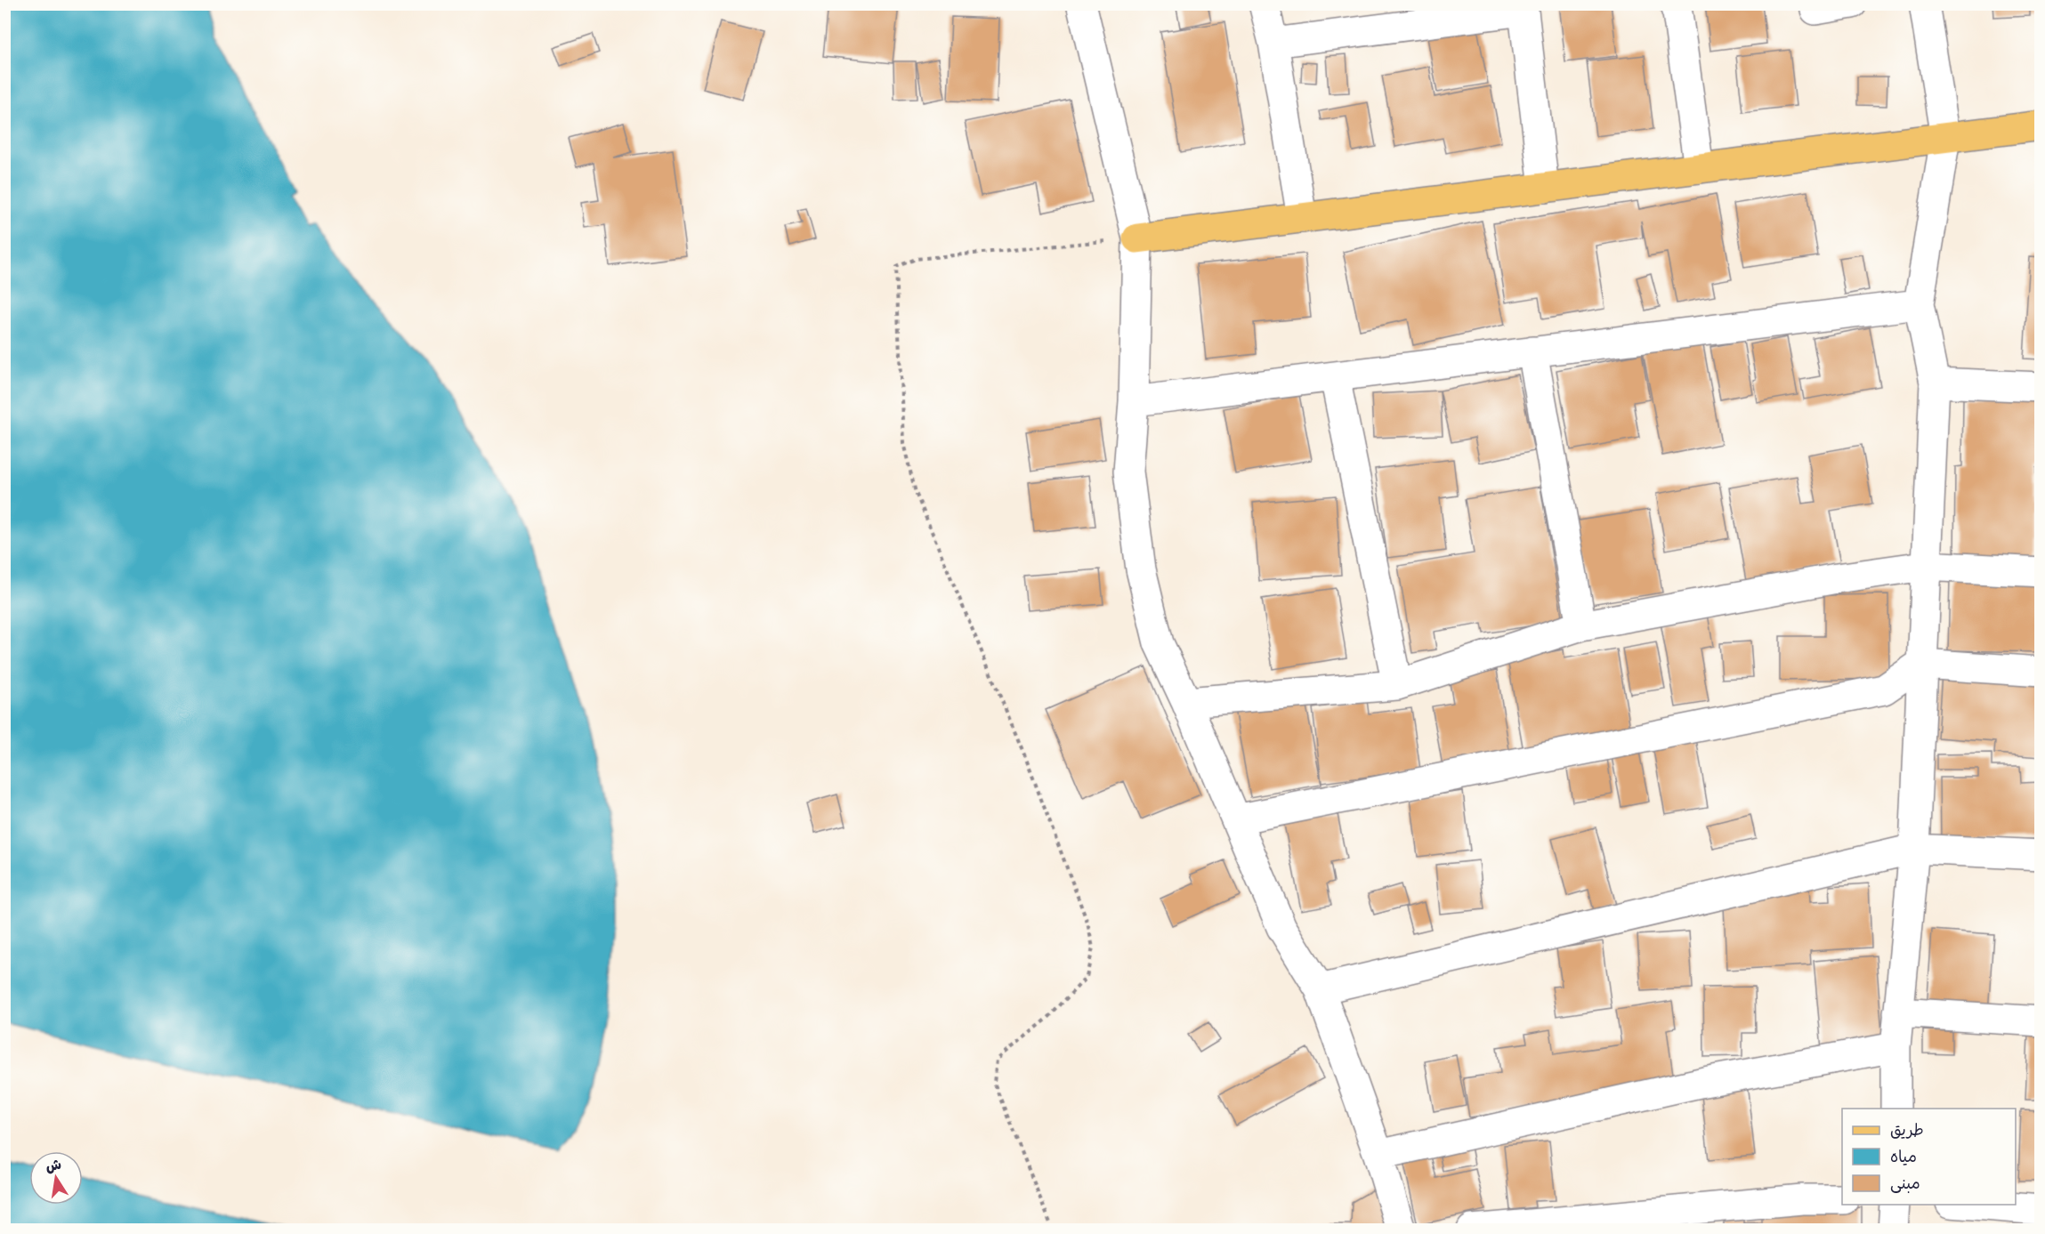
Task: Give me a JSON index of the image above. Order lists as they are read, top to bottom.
{
  "legend": ["طريق", "مياه", "مبنى"],
  "north": "top"
}
